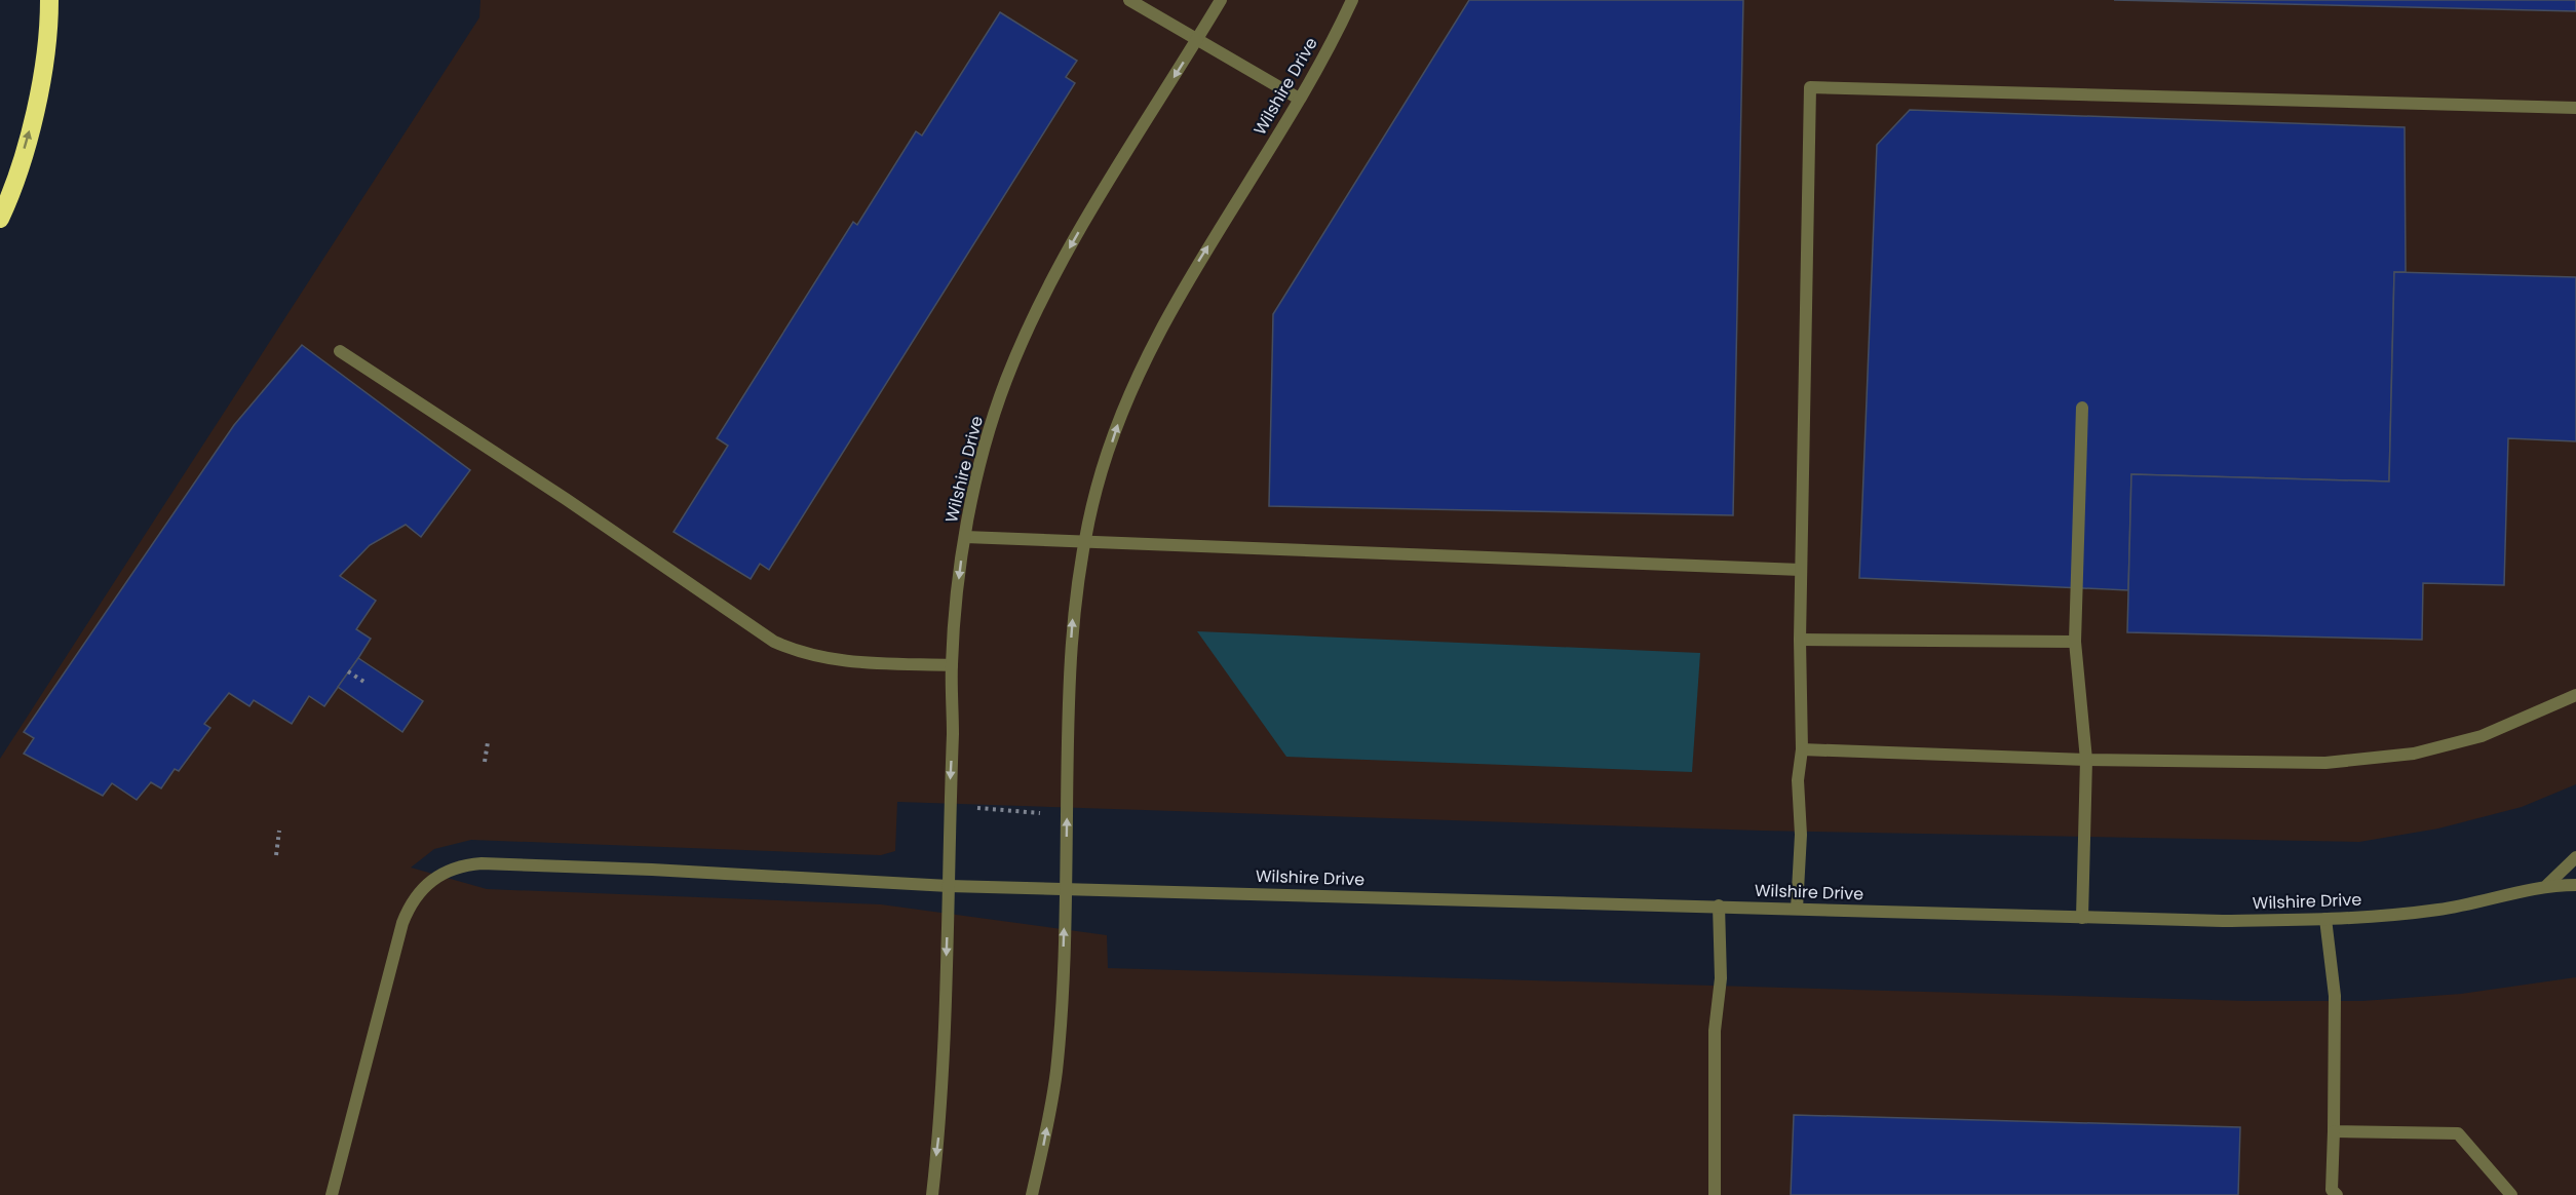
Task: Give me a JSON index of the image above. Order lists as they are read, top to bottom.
{
  "streets": {
    "street": ["Wilshire Drive"]
  }
}
